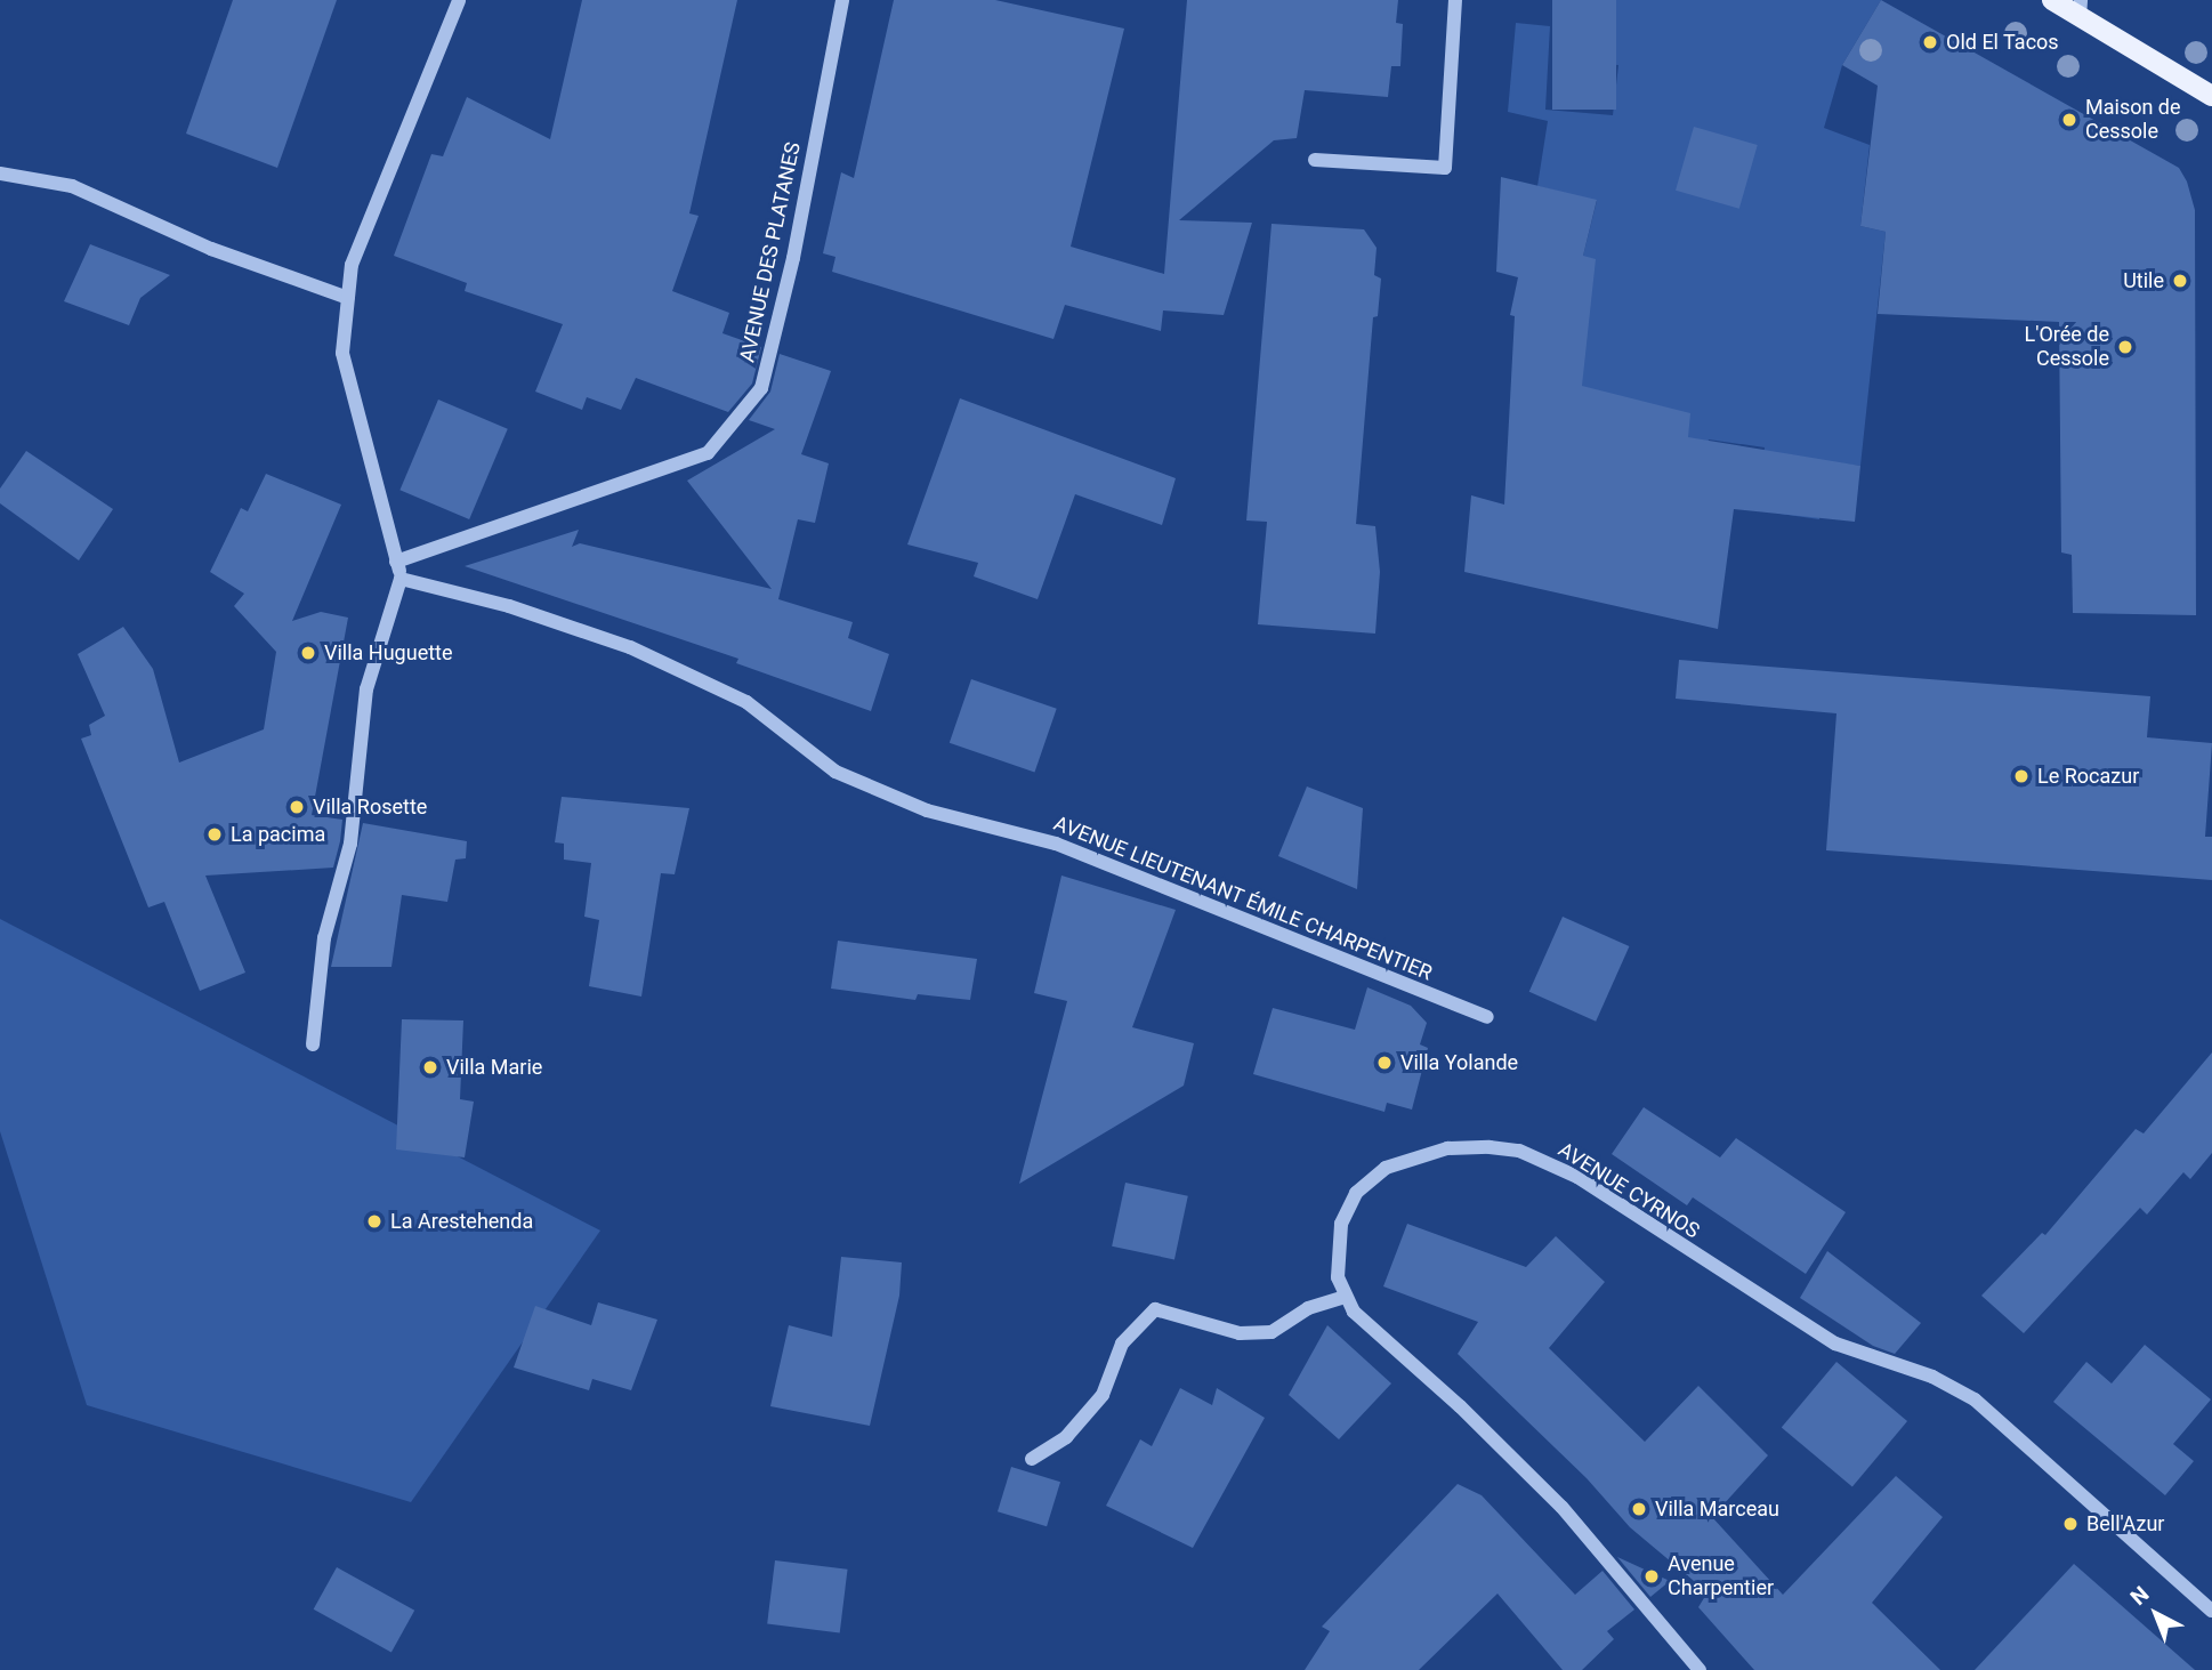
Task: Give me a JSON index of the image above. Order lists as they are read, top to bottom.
{
  "streets": {
    "street": ["AVENUE DES PLATANES", "AVENUE LIEUTENANT ÉMILE CHARPENTIER", "AVENUE CYRNOS"]
  },
  "places": [
    "Old El Tacos",
    "Maison de Cessole",
    "Utile",
    "L'Orée de Cessole",
    "Villa Huguette",
    "Le Rocazur",
    "Villa Rosette",
    "La pacima",
    "Villa Yolande",
    "Villa Marie",
    "La Arestehenda",
    "Villa Marceau",
    "Bell'Azur",
    "Avenue Charpentier"
  ],
  "north": "top left"
}
